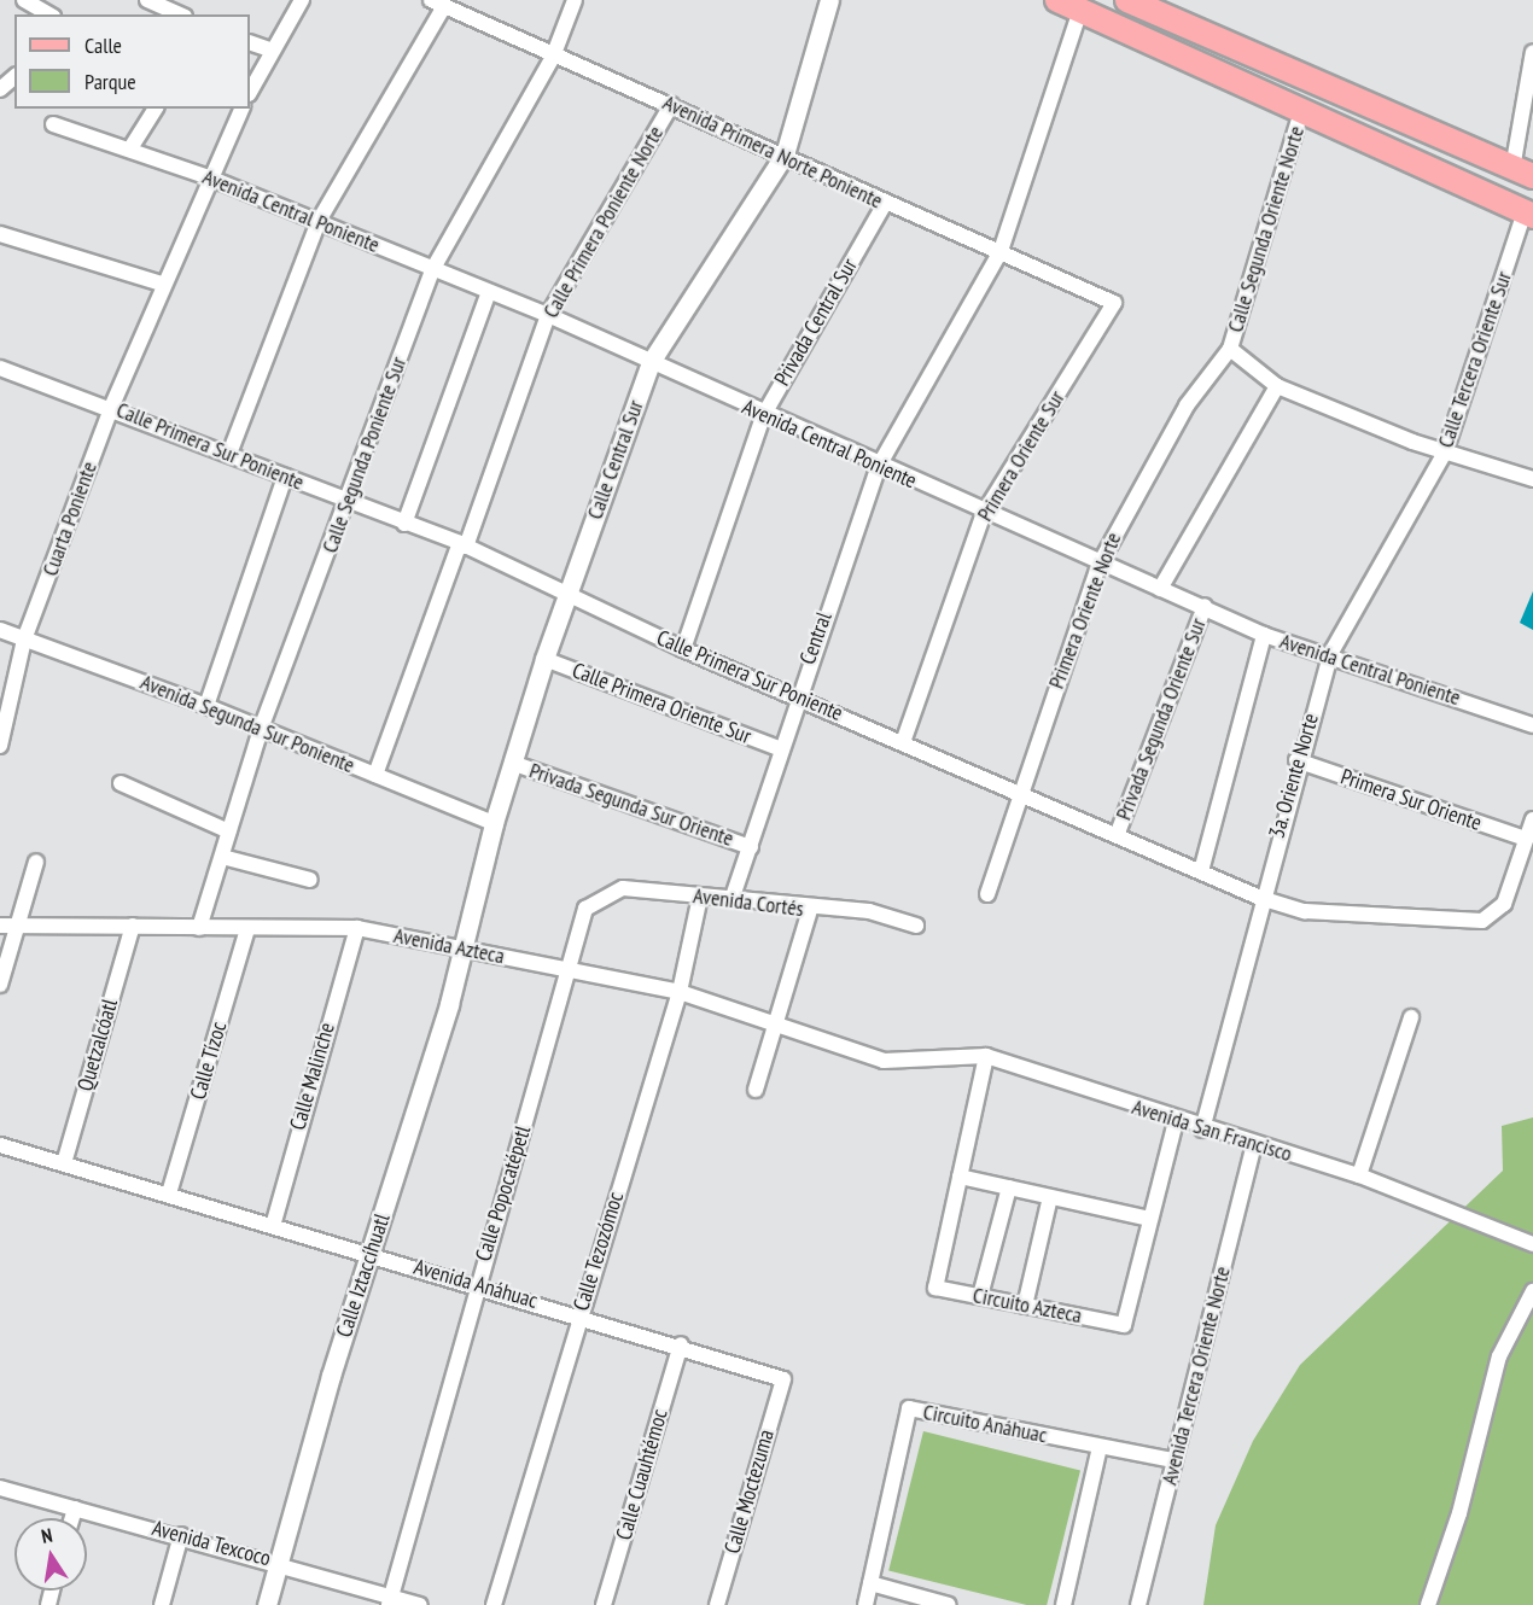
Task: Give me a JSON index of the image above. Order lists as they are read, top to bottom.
{
  "streets": {
    "street": [
      "Avenida Primera Norte Poniente",
      "Avenida Central Poniente",
      "Calle Primera Poniente Norte",
      "Calle Segunda Oriente Norte",
      "Privada Central Sur",
      "Calle Tercera Oriente Sur",
      "Calle Primera Sur Poniente",
      "Calle Segunda Poniente Sur",
      "Primera Oriente Sur",
      "Calle Central Sur",
      "Cuarta Poniente",
      "Primera Oriente Norte",
      "Central",
      "Calle Primera Oriente Sur",
      "Privada Segunda Oriente Sur",
      "Avenida Segunda Sur Poniente",
      "3a. Oriente Norte",
      "Primera Sur Oriente",
      "Privada Segunda Sur Oriente",
      "Avenida Cortés",
      "Avenida Azteca",
      "Quetzalcóatl",
      "Calle Tízoc",
      "Calle Malinche",
      "Avenida San Francisco",
      "Calle Popocatépetl",
      "Calle Tezozómoc",
      "Calle Iztaccíhuatl",
      "Avenida Anáhuac",
      "Circuito Azteca",
      "Avenida Tercera Oriente Norte",
      "Circuito Anáhuac",
      "Calle Cuauhtémoc",
      "Calle Moctezuma",
      "Avenida Texcoco"
    ]
  },
  "crossings": [
    ["Avenida Primera Norte Poniente", "Calle Primera Poniente Norte"],
    ["Avenida Primera Norte Poniente", "Privada Central Sur"],
    ["Avenida Primera Norte Poniente", "Calle Segunda Poniente Sur"],
    ["Avenida Primera Norte Poniente", "Primera Oriente Sur"],
    ["Avenida Primera Norte Poniente", "Calle Central Sur"],
    ["Avenida Central Poniente", "Calle Primera Poniente Norte"],
    ["Avenida Central Poniente", "Privada Central Sur"],
    ["Avenida Central Poniente", "Calle Tercera Oriente Sur"],
    ["Avenida Central Poniente", "Calle Segunda Poniente Sur"],
    ["Avenida Central Poniente", "Primera Oriente Sur"],
    ["Avenida Central Poniente", "Calle Central Sur"],
    ["Avenida Central Poniente", "Cuarta Poniente"],
    ["Avenida Central Poniente", "Primera Oriente Norte"],
    ["Avenida Central Poniente", "Central"],
    ["Avenida Central Poniente", "Privada Segunda Oriente Sur"],
    ["Avenida Central Poniente", "3a. Oriente Norte"],
    ["Calle Primera Poniente Norte", "Calle Primera Sur Poniente"],
    ["Calle Primera Poniente Norte", "Avenida Segunda Sur Poniente"],
    ["Calle Segunda Oriente Norte", "Primera Oriente Norte"],
    ["Privada Central Sur", "Calle Primera Sur Poniente"],
    ["Calle Tercera Oriente Sur", "3a. Oriente Norte"],
    ["Calle Primera Sur Poniente", "Calle Segunda Poniente Sur"],
    ["Calle Primera Sur Poniente", "Primera Oriente Sur"],
    ["Calle Primera Sur Poniente", "Calle Central Sur"],
    ["Calle Primera Sur Poniente", "Cuarta Poniente"],
    ["Calle Primera Sur Poniente", "Primera Oriente Norte"],
    ["Calle Primera Sur Poniente", "Central"],
    ["Calle Primera Sur Poniente", "Privada Segunda Oriente Sur"],
    ["Calle Primera Sur Poniente", "3a. Oriente Norte"],
    ["Calle Primera Sur Poniente", "Primera Sur Oriente"],
    ["Calle Segunda Poniente Sur", "Avenida Segunda Sur Poniente"],
    ["Calle Segunda Poniente Sur", "Avenida Azteca"],
    ["Calle Central Sur", "Calle Primera Oriente Sur"],
    ["Calle Central Sur", "Avenida Segunda Sur Poniente"],
    ["Calle Central Sur", "Privada Segunda Sur Oriente"],
    ["Calle Central Sur", "Avenida Azteca"],
    ["Calle Central Sur", "Calle Iztaccíhuatl"],
    ["Cuarta Poniente", "Avenida Segunda Sur Poniente"],
    ["Central", "Calle Primera Oriente Sur"],
    ["Central", "Privada Segunda Sur Oriente"],
    ["Central", "Avenida Cortés"],
    ["3a. Oriente Norte", "Primera Sur Oriente"],
    ["Avenida Cortés", "Calle Popocatépetl"],
    ["Avenida Cortés", "Calle Tezozómoc"],
    ["Avenida Azteca", "Quetzalcóatl"],
    ["Avenida Azteca", "Calle Tízoc"],
    ["Avenida Azteca", "Calle Malinche"],
    ["Avenida Azteca", "Avenida San Francisco"],
    ["Avenida Azteca", "Calle Popocatépetl"],
    ["Avenida Azteca", "Calle Tezozómoc"],
    ["Avenida Azteca", "Calle Iztaccíhuatl"],
    ["Quetzalcóatl", "Avenida Anáhuac"],
    ["Calle Tízoc", "Avenida Anáhuac"],
    ["Calle Malinche", "Avenida Anáhuac"],
    ["Avenida San Francisco", "Circuito Azteca"],
    ["Avenida San Francisco", "Avenida Tercera Oriente Norte"],
    ["Calle Popocatépetl", "Avenida Anáhuac"],
    ["Calle Popocatépetl", "Avenida Texcoco"],
    ["Calle Tezozómoc", "Avenida Anáhuac"],
    ["Calle Iztaccíhuatl", "Avenida Anáhuac"],
    ["Calle Iztaccíhuatl", "Avenida Texcoco"],
    ["Avenida Anáhuac", "Calle Cuauhtémoc"],
    ["Avenida Anáhuac", "Calle Moctezuma"]
  ],
  "legend": ["Calle", "Parque"],
  "north": "top"
}
